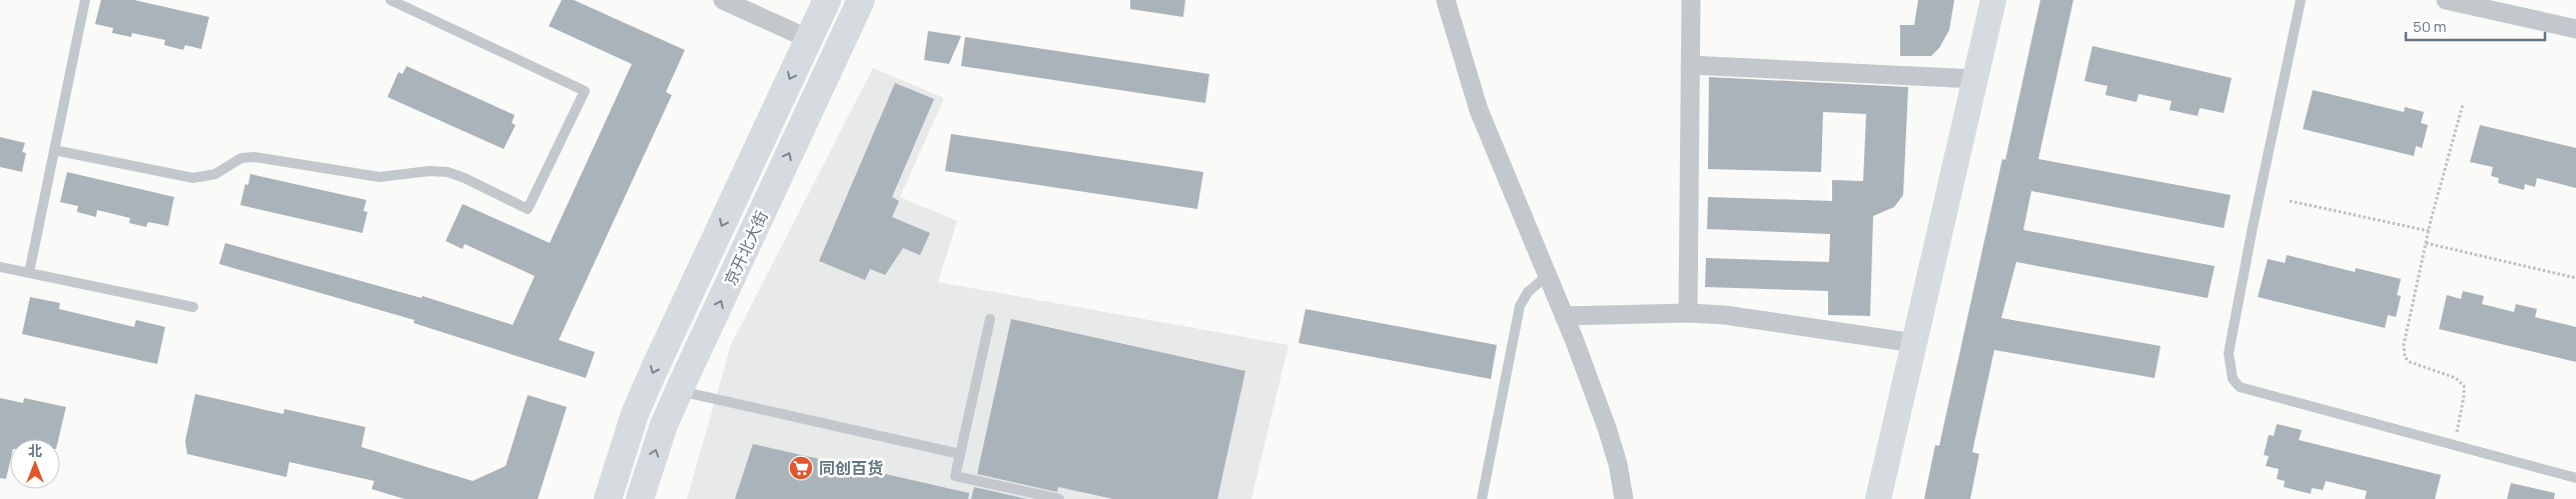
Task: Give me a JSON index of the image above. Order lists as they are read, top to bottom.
{
  "streets": {
    "main road": ["京开北大街"]
  },
  "places": {
    "supermarket": ["同创百货"]
  },
  "scale_bar": "50 m",
  "north": "top"
}
